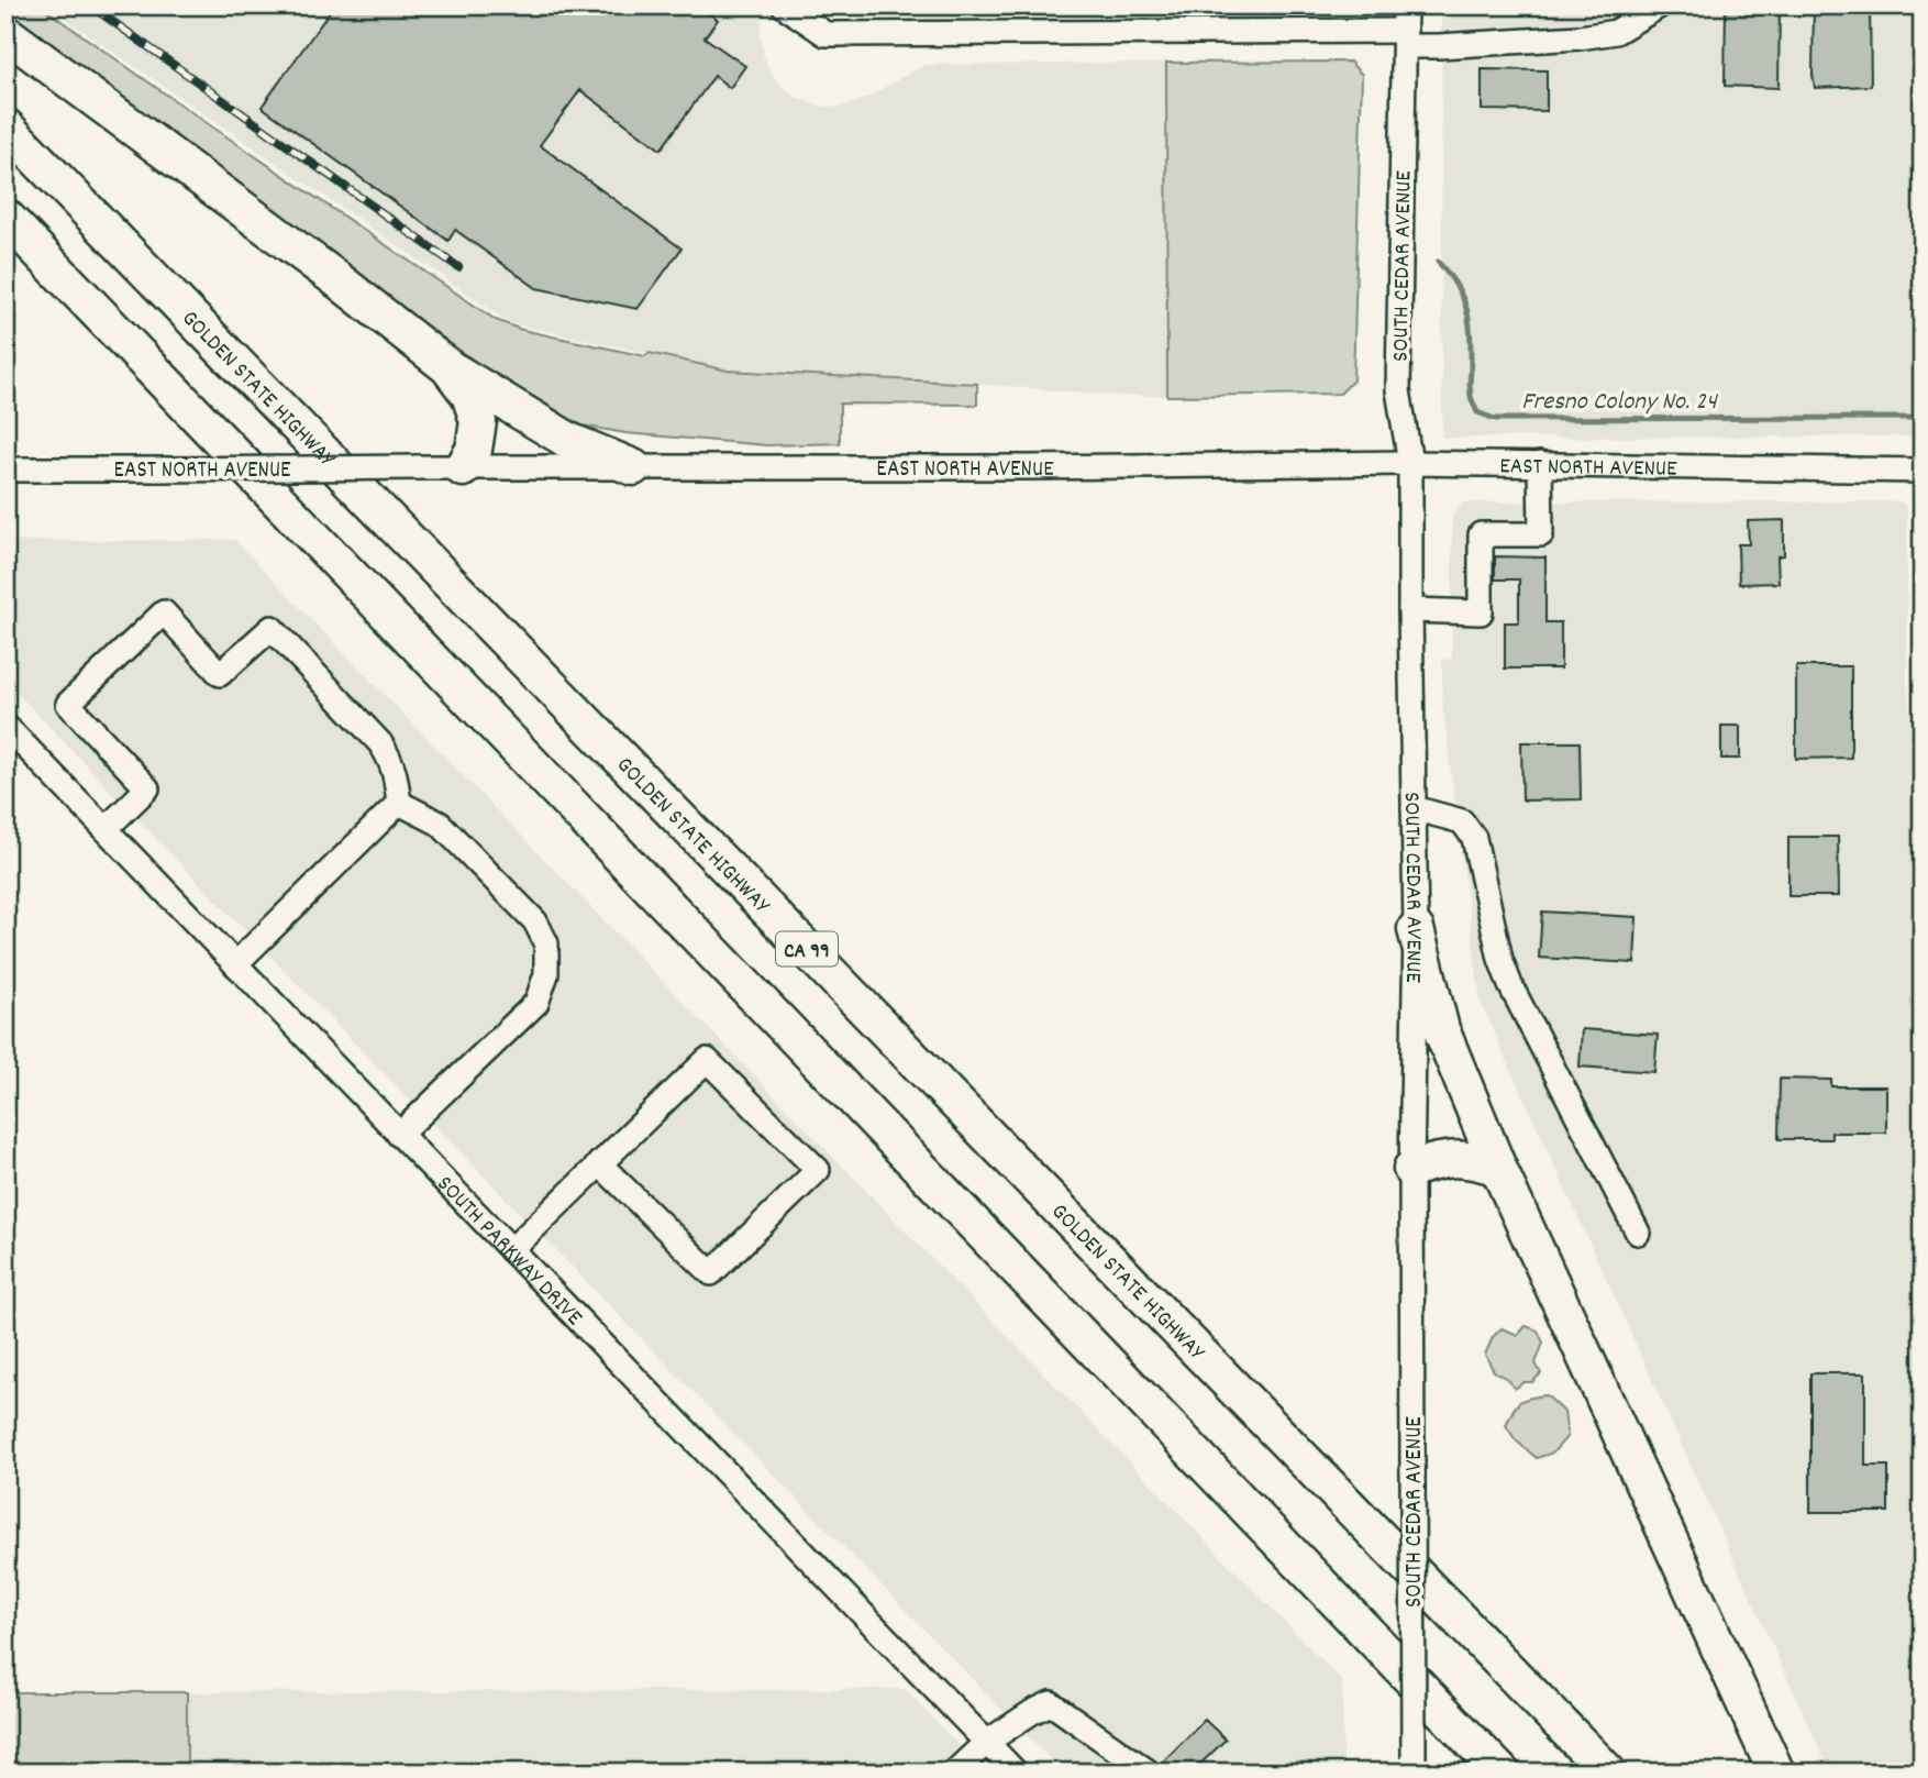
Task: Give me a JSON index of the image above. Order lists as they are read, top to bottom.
{
  "streets": {
    "highway": ["GOLDEN STATE HIGHWAY", "CA 99"],
    "street": ["SOUTH CEDAR AVENUE", "EAST NORTH AVENUE", "SOUTH PARKWAY DRIVE"]
  },
  "crossings": [
    ["SOUTH CEDAR AVENUE", "EAST NORTH AVENUE"]
  ],
  "water": ["Fresno Colony No. 24"]
}
